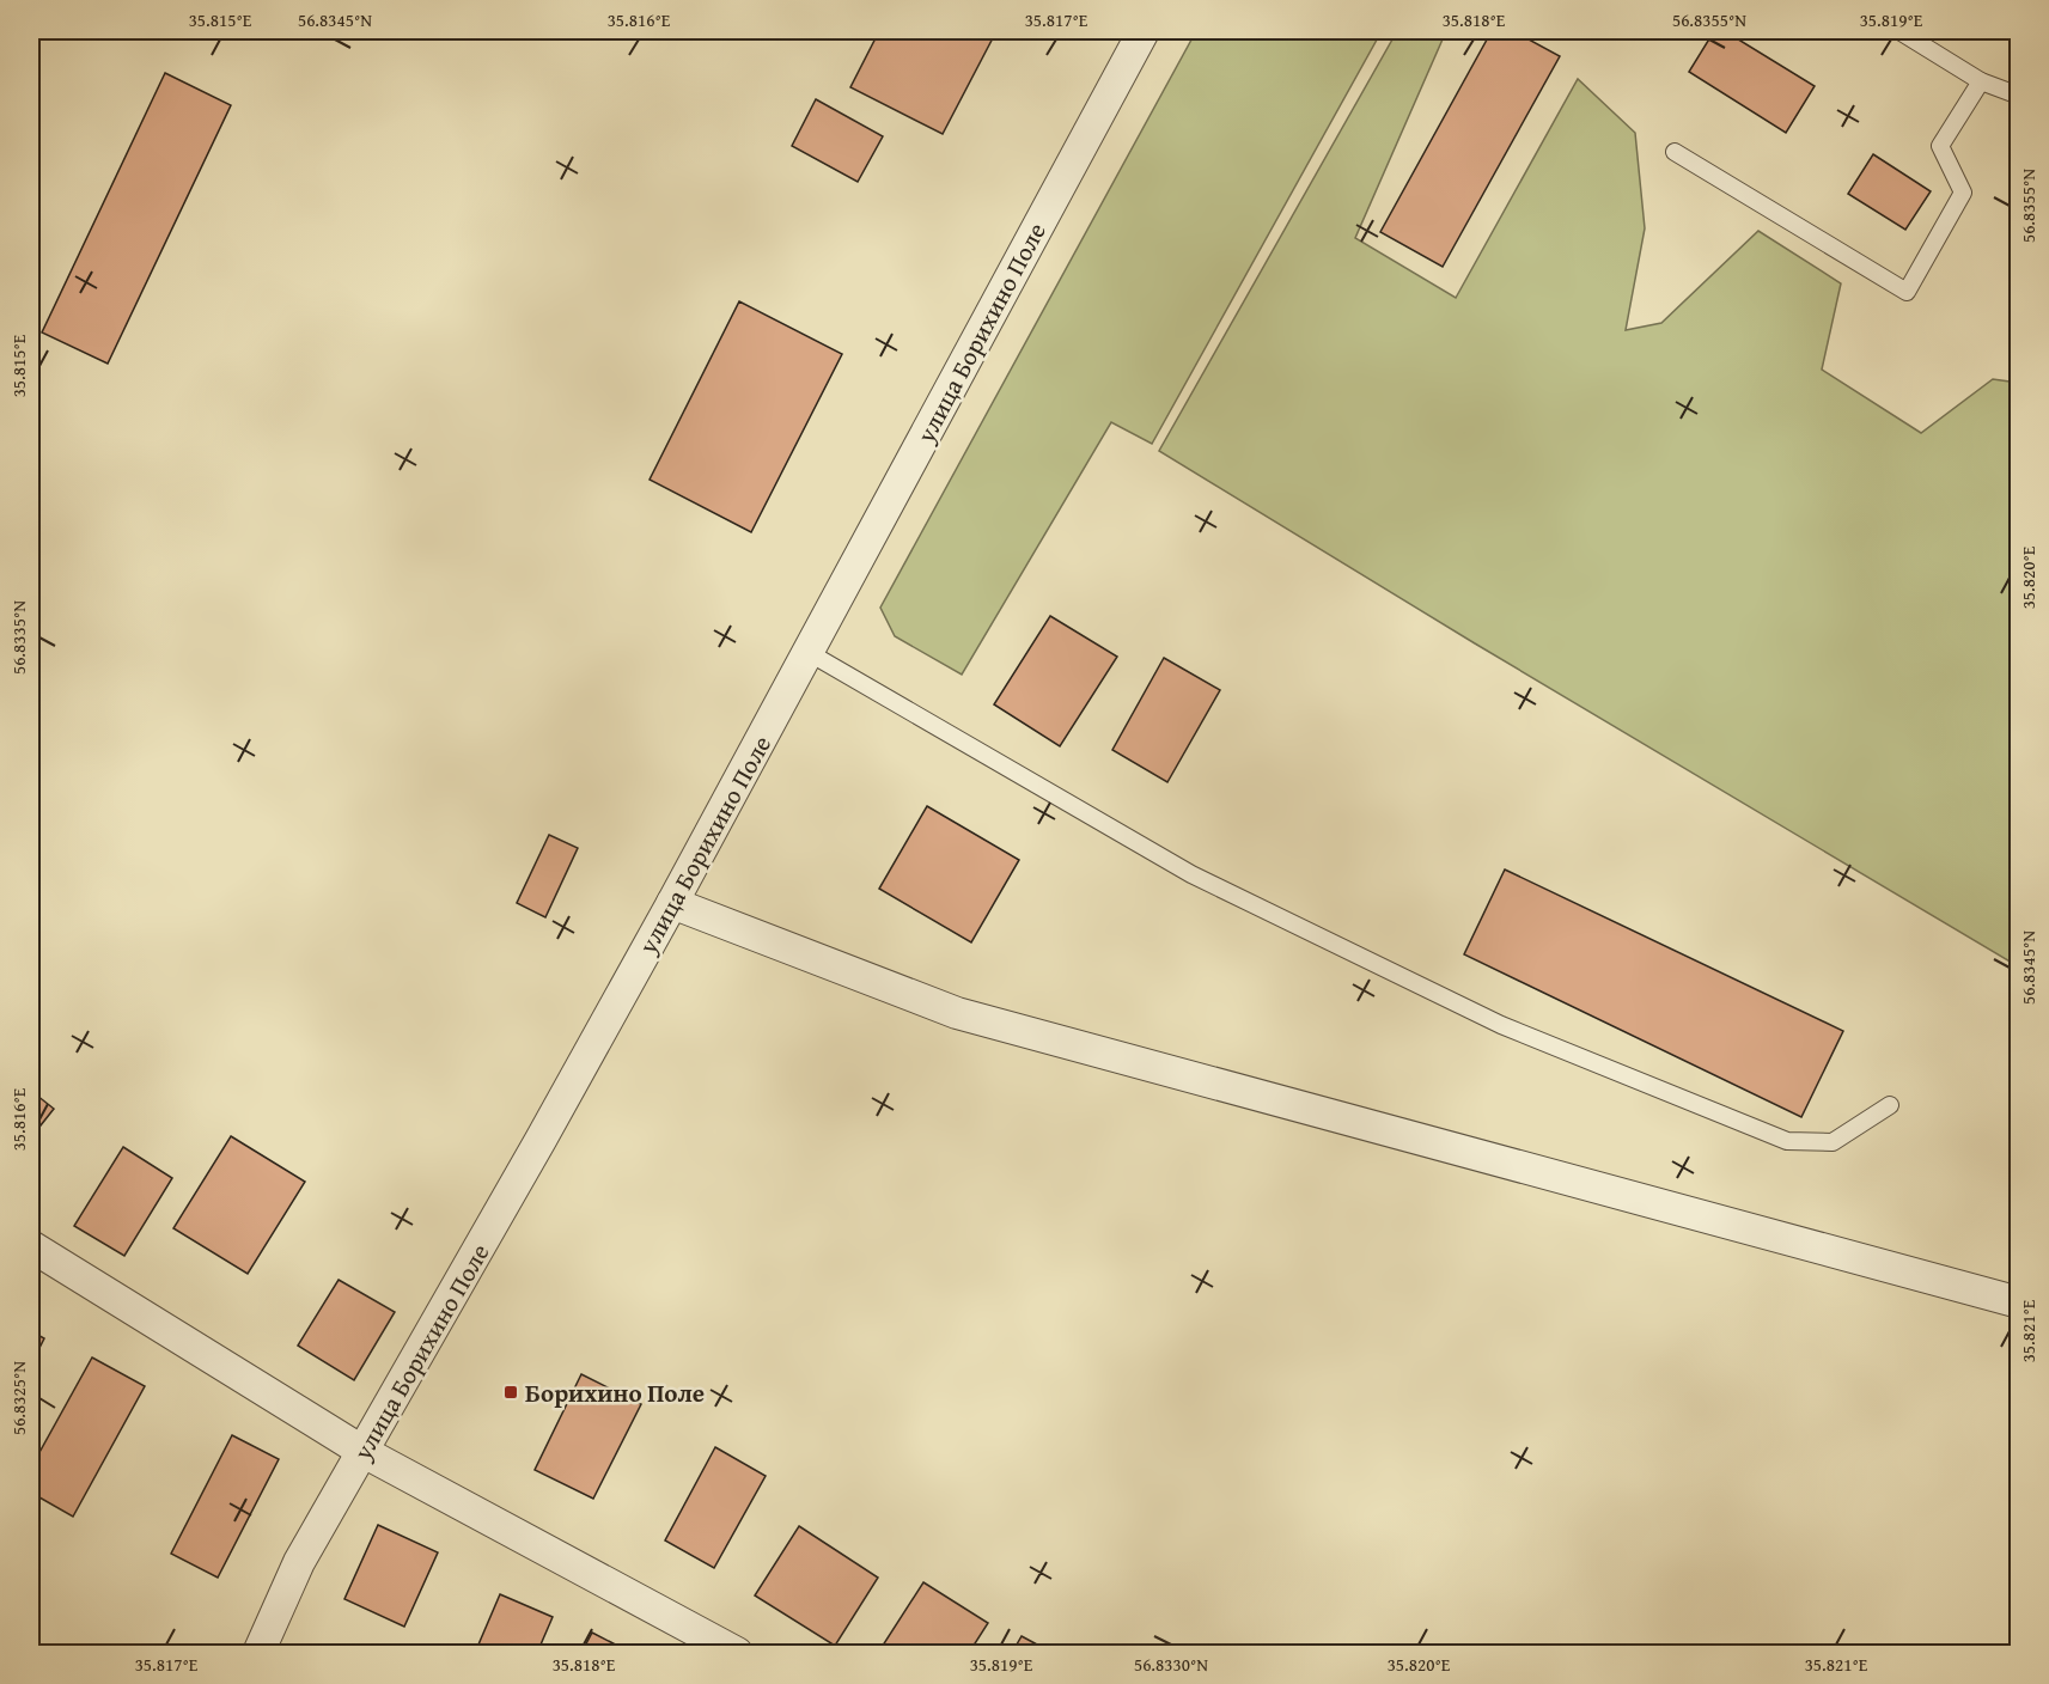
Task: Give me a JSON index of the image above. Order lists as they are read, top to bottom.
{
  "streets": {
    "street": ["улица Борихино Поле"]
  },
  "places": {
    "transit": ["Борихино Поле"]
  },
  "coordinates": [
    "35.815°E",
    "56.8345°N",
    "35.816°E",
    "35.817°E",
    "35.818°E",
    "56.8355°N",
    "35.819°E",
    "35.820°E",
    "56.8335°N",
    "35.821°E",
    "56.8325°N",
    "56.8330°N"
  ]
}
